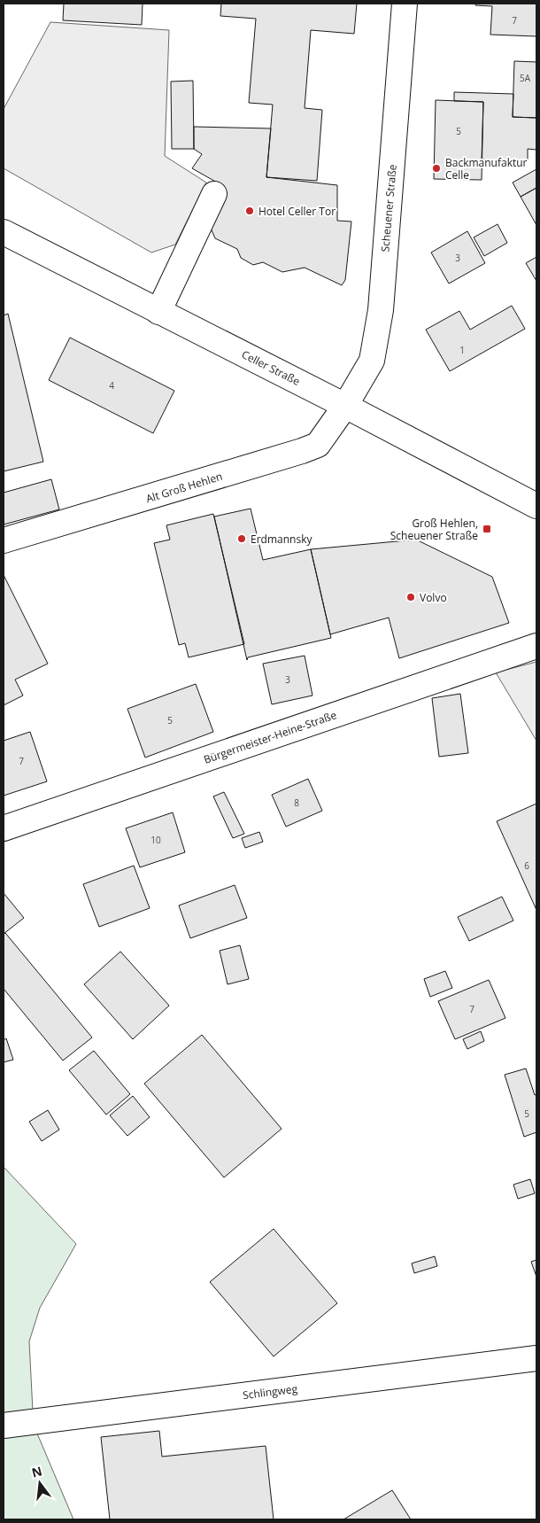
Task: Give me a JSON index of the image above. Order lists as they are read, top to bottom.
{
  "streets": {
    "street": [
      "Scheuener Straße",
      "Celler Straße",
      "Alt Groß Hehlen",
      "Bürgermeister-Heine-Straße",
      "Schlingweg"
    ]
  },
  "crossings": [
    ["Scheuener Straße", "Celler Straße"],
    ["Scheuener Straße", "Alt Groß Hehlen"],
    ["Celler Straße", "Alt Groß Hehlen"]
  ],
  "places": {
    "other": [
      "Backmanufaktur Celle",
      "Hotel Celler Tor",
      "Erdmannsky",
      "Volvo"
    ],
    "transit": ["Groß Hehlen, Scheuener Straße"]
  },
  "house_numbers": [
    "7",
    "5A",
    "5",
    "3",
    "1",
    "4",
    "3",
    "5",
    "7",
    "8",
    "10",
    "6",
    "7",
    "5"
  ],
  "north": "top"
}
